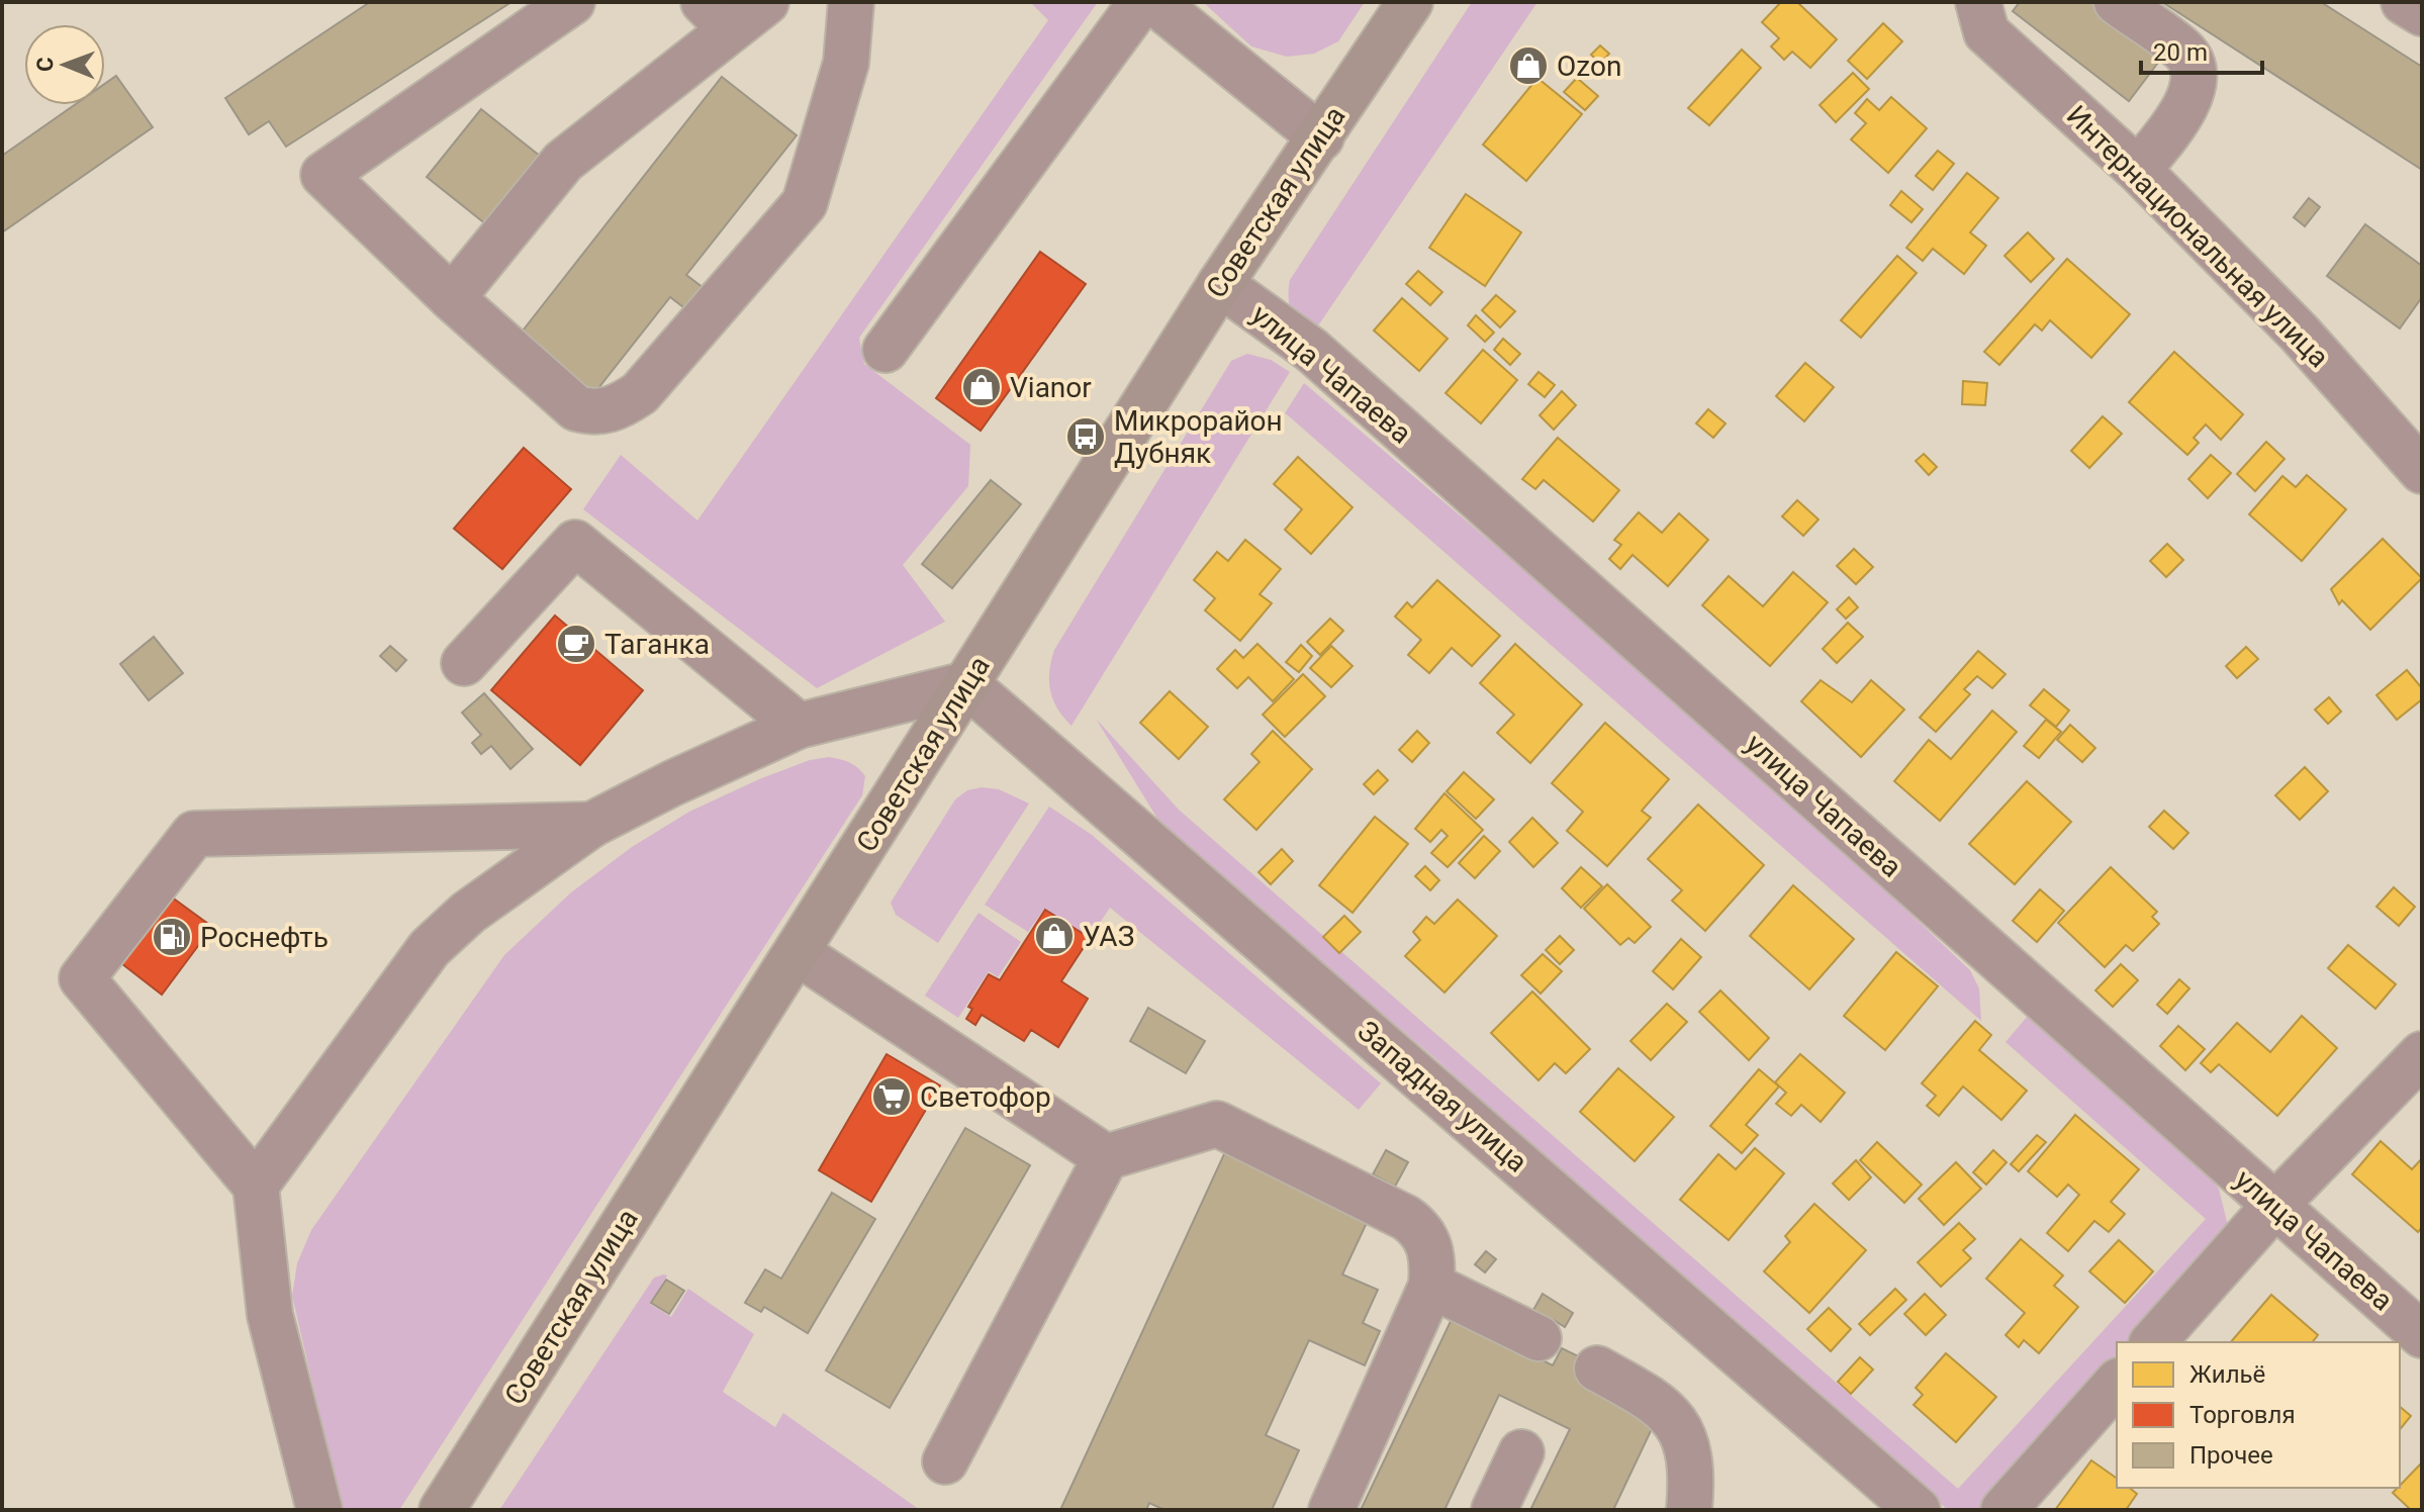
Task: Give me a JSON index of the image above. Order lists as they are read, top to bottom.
{
  "streets": {
    "main road": ["Советская улица"],
    "street": ["Интернациональная улица", "улица Чапаева", "Западная улица"]
  },
  "crossings": [
    ["Советская улица", "улица Чапаева"],
    ["Советская улица", "Западная улица"]
  ],
  "places": {
    "shop": ["Ozon", "Vianor", "УАЗ"],
    "bus stop": ["Микрорайон Дубняк"],
    "cafe": ["Таганка"],
    "fuel station": ["Роснефть"],
    "supermarket": ["Светофор"]
  },
  "legend": ["Жильё", "Торговля", "Прочее"],
  "scale_bar": "20 m",
  "north": "left"
}
